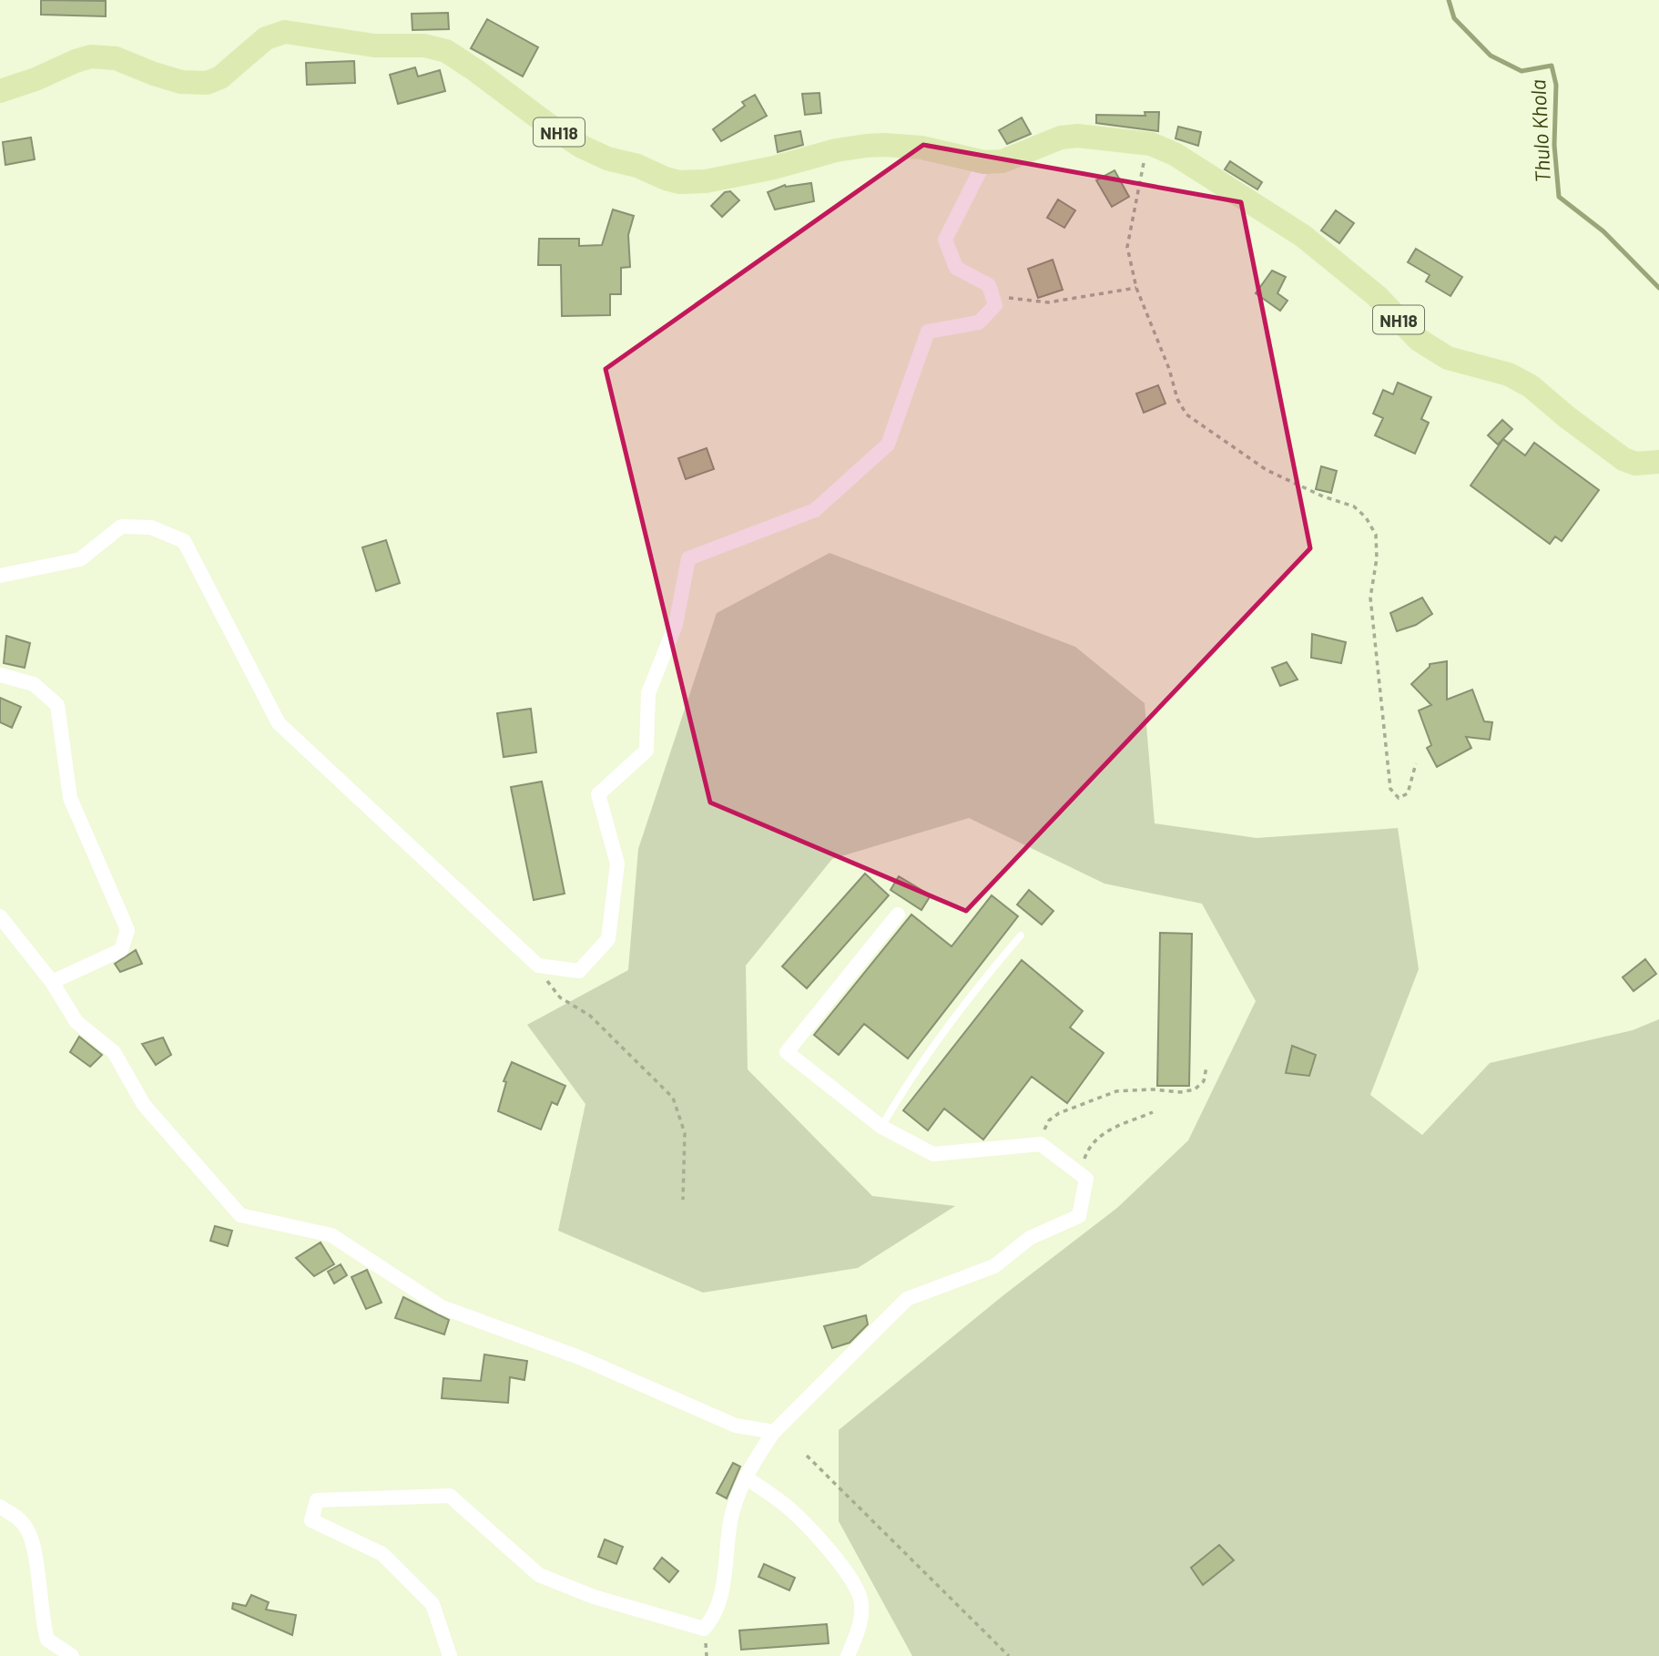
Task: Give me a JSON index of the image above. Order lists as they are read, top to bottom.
{
  "streets": {
    "main road": ["NH18"]
  },
  "water": ["Thulo Khola"]
}
